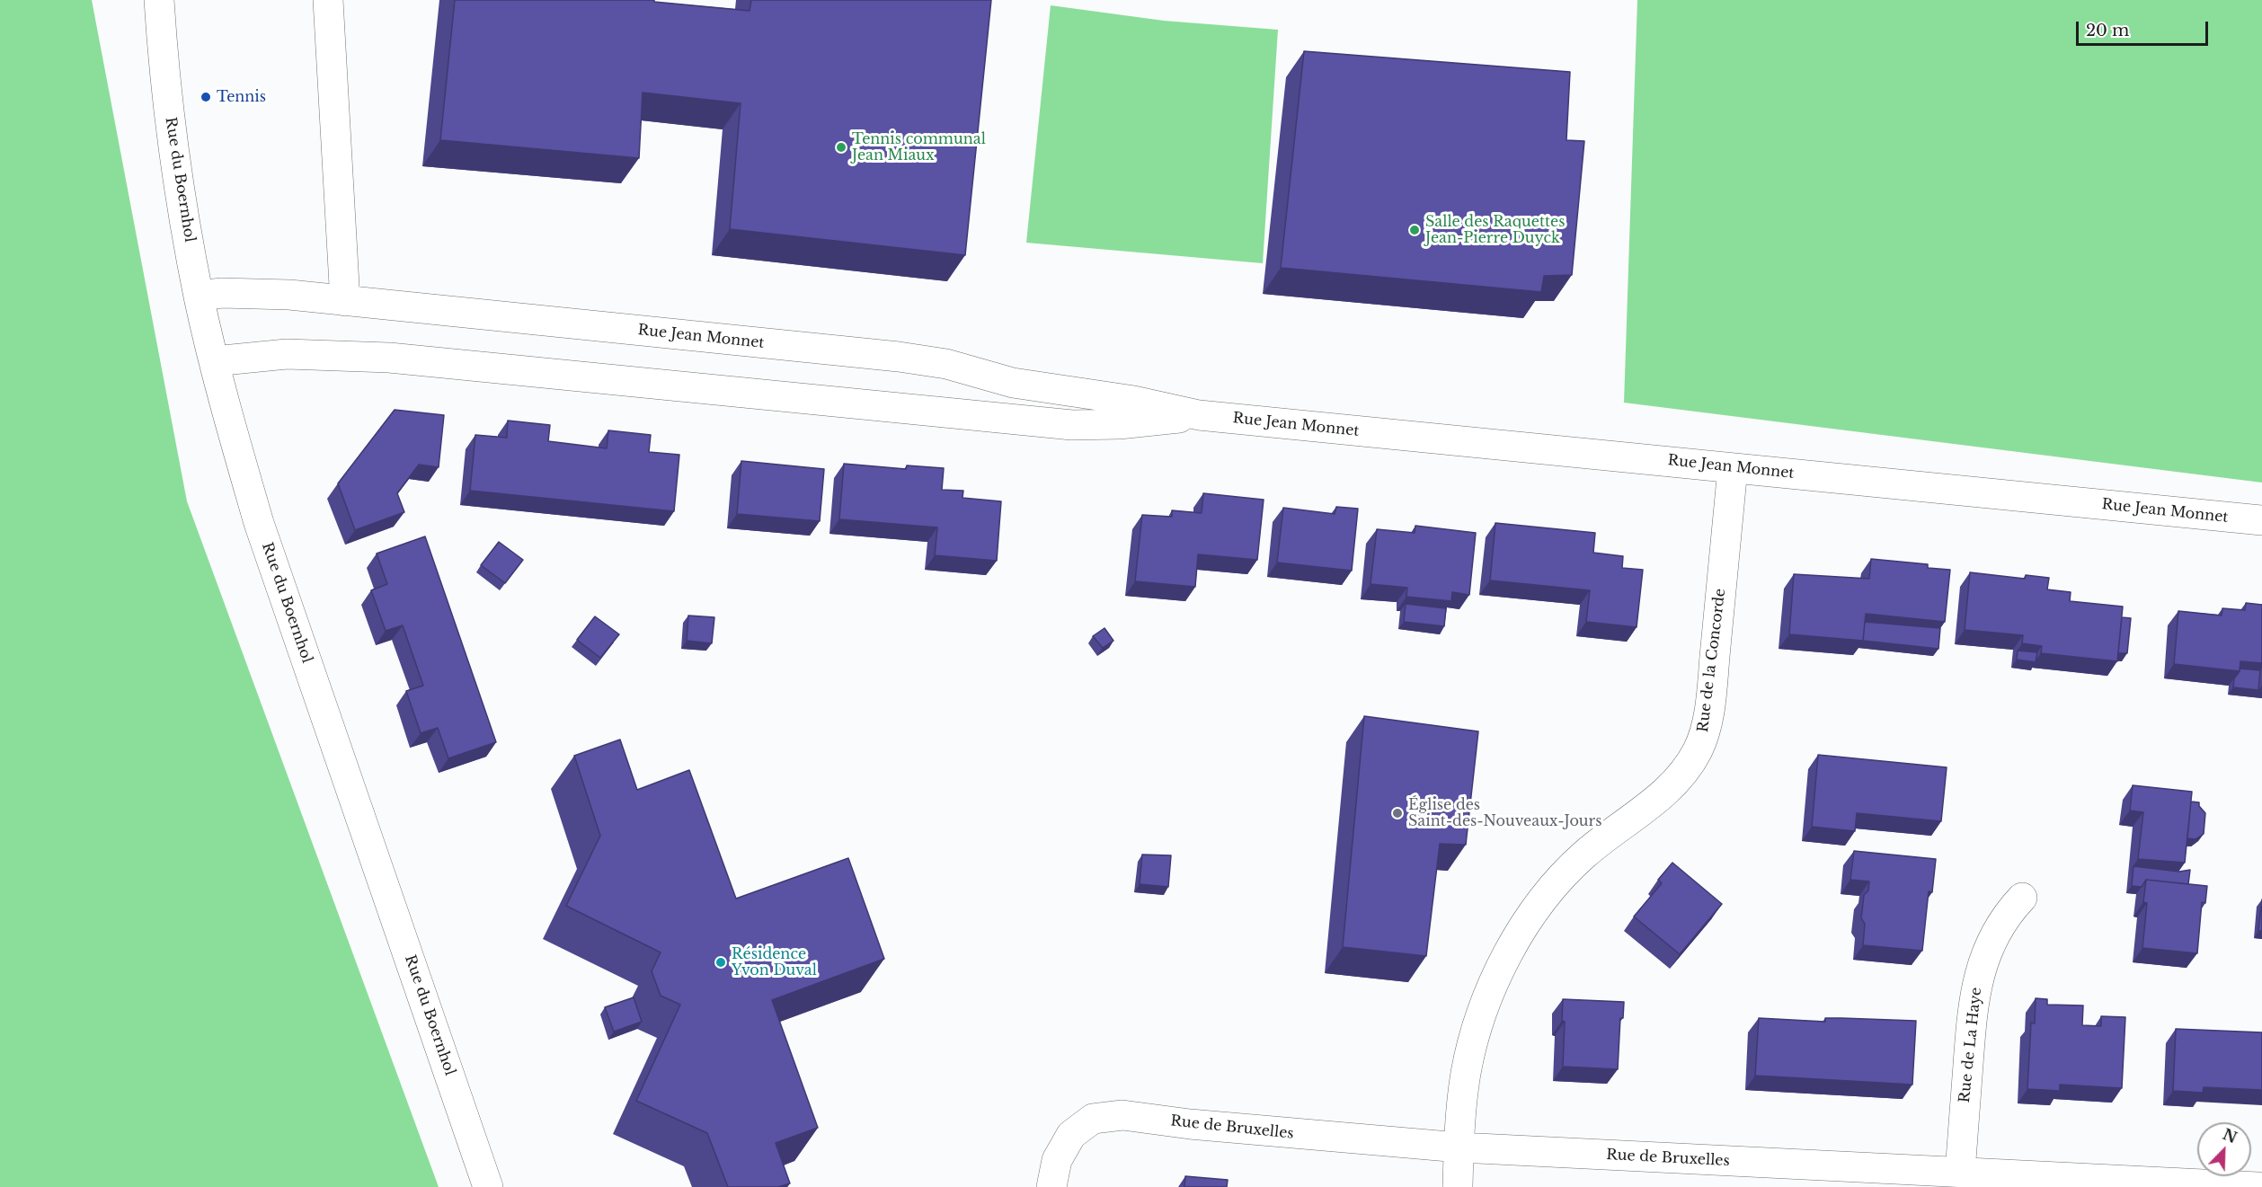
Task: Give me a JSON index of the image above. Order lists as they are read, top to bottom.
{
  "streets": {
    "street": [
      "Rue du Boernhol",
      "Rue Jean Monnet",
      "Rue de la Concorde",
      "Rue de La Haye",
      "Rue de Bruxelles"
    ]
  },
  "crossings": [
    ["Rue du Boernhol", "Rue Jean Monnet"],
    ["Rue Jean Monnet", "Rue de la Concorde"],
    ["Rue de la Concorde", "Rue de Bruxelles"],
    ["Rue de La Haye", "Rue de Bruxelles"]
  ],
  "places": [
    "Tennis",
    "Tennis communal Jean Miaux",
    "Salle des Raquettes Jean-Pierre Duyck",
    "Église des Saint-des-Nouveaux-Jours",
    "Résidence Yvon Duval"
  ],
  "scale_bar": "20 m",
  "north": "top right"
}
